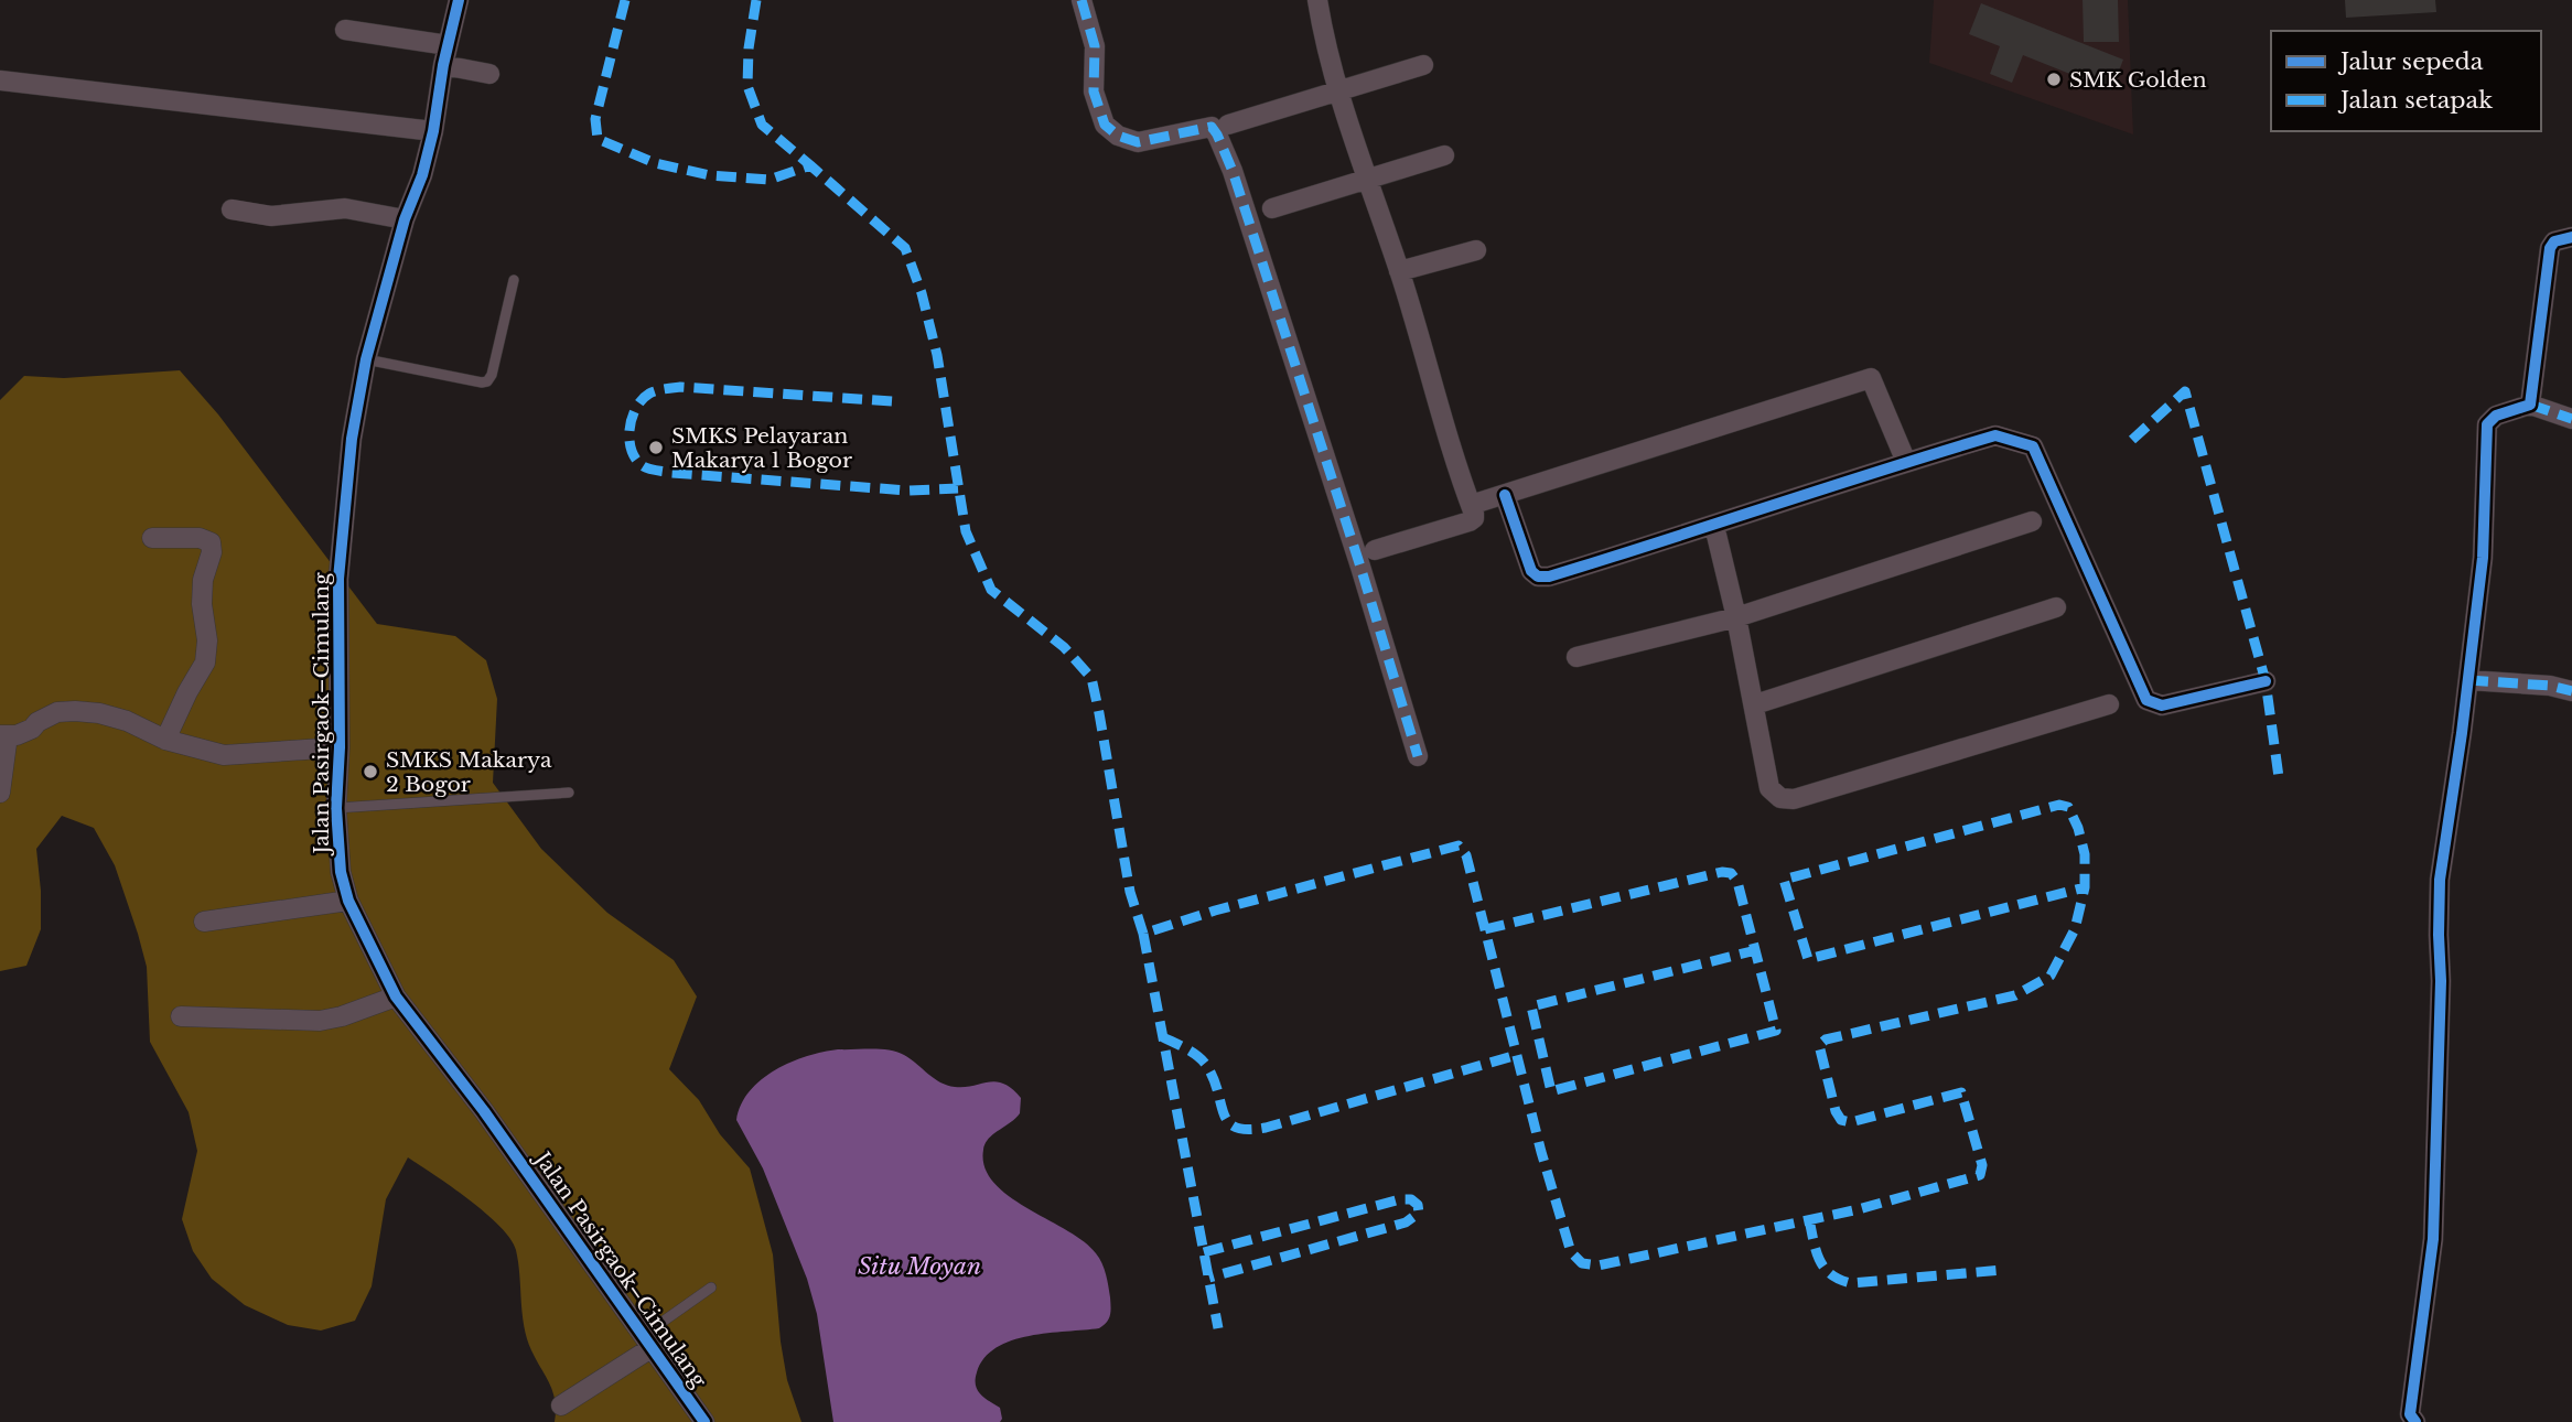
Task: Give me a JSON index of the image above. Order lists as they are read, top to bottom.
{
  "streets": {
    "street": ["Jalan Pasirgaok–Cimulang"]
  },
  "water": ["Situ Moyan"],
  "places": ["SMK Golden", "SMKS Pelayaran Makarya 1 Bogor", "SMKS Makarya 2 Bogor"],
  "legend": ["Jalur sepeda", "Jalan setapak"]
}
